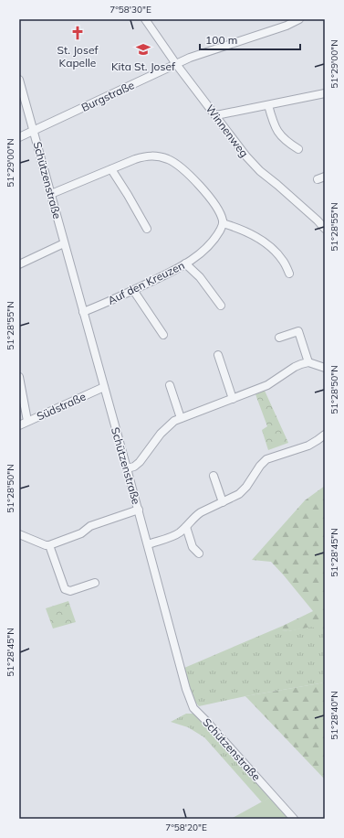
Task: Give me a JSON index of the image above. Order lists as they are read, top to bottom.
{
  "streets": {
    "street": [
      "Burgstraße",
      "Winnenweg",
      "Schützenstraße",
      "Auf den Kreuzen",
      "Südstraße"
    ]
  },
  "crossings": [
    ["Burgstraße", "Winnenweg"],
    ["Burgstraße", "Schützenstraße"],
    ["Schützenstraße", "Auf den Kreuzen"],
    ["Schützenstraße", "Südstraße"]
  ],
  "places": {
    "church": ["St. Josef Kapelle"],
    "school or university": ["Kita St. Josef"]
  },
  "scale_bar": "100 m",
  "coordinates": [
    "7°58'30\"E",
    "51°29'00\"N",
    "51°28'55\"N",
    "51°28'50\"N",
    "51°28'45\"N",
    "51°28'40\"N",
    "7°58'20\"E"
  ]
}
